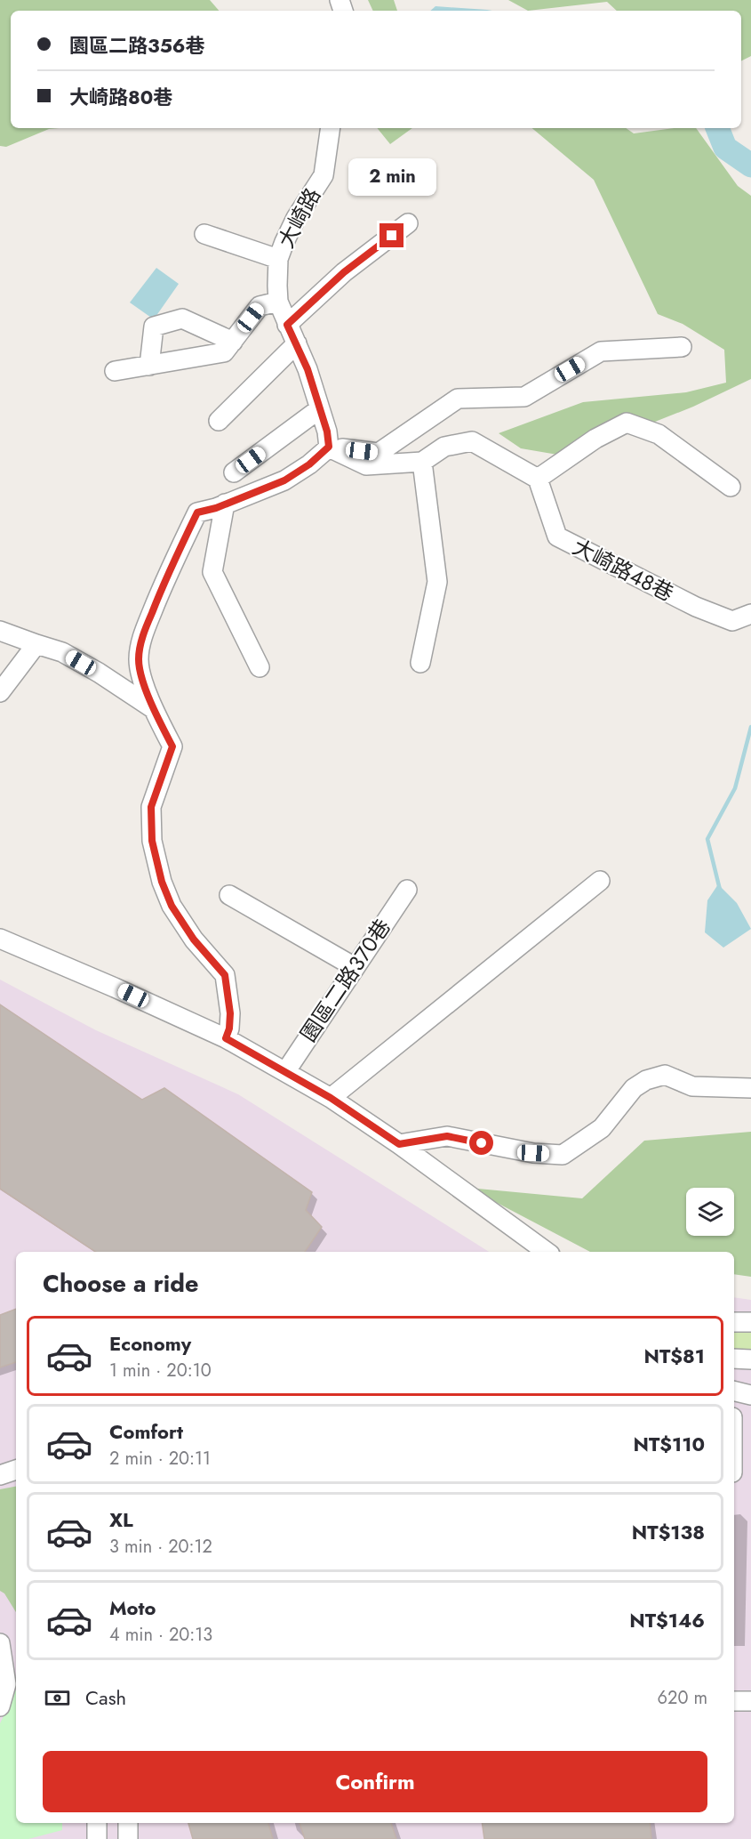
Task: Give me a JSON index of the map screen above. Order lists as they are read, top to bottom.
{
  "streets": {
    "street": ["大崎路", "大崎路48巷", "園區二路370巷"]
  },
  "page": {
    "banner": ["園區二路356巷", "大崎路80巷"],
    "bubble": "2 min",
    "heading": "Choose a ride",
    "list": [
      {
        "name": "Economy",
        "note": "1 min · 20:10",
        "value": "NT$81"
      },
      {
        "name": "Comfort",
        "note": "2 min · 20:11",
        "value": "NT$110"
      },
      {
        "name": "XL",
        "note": "3 min · 20:12",
        "value": "NT$138"
      },
      {
        "name": "Moto",
        "note": "4 min · 20:13",
        "value": "NT$146"
      }
    ],
    "pay": ["Cash", "620 m"],
    "buttons": "Confirm"
  }
}
